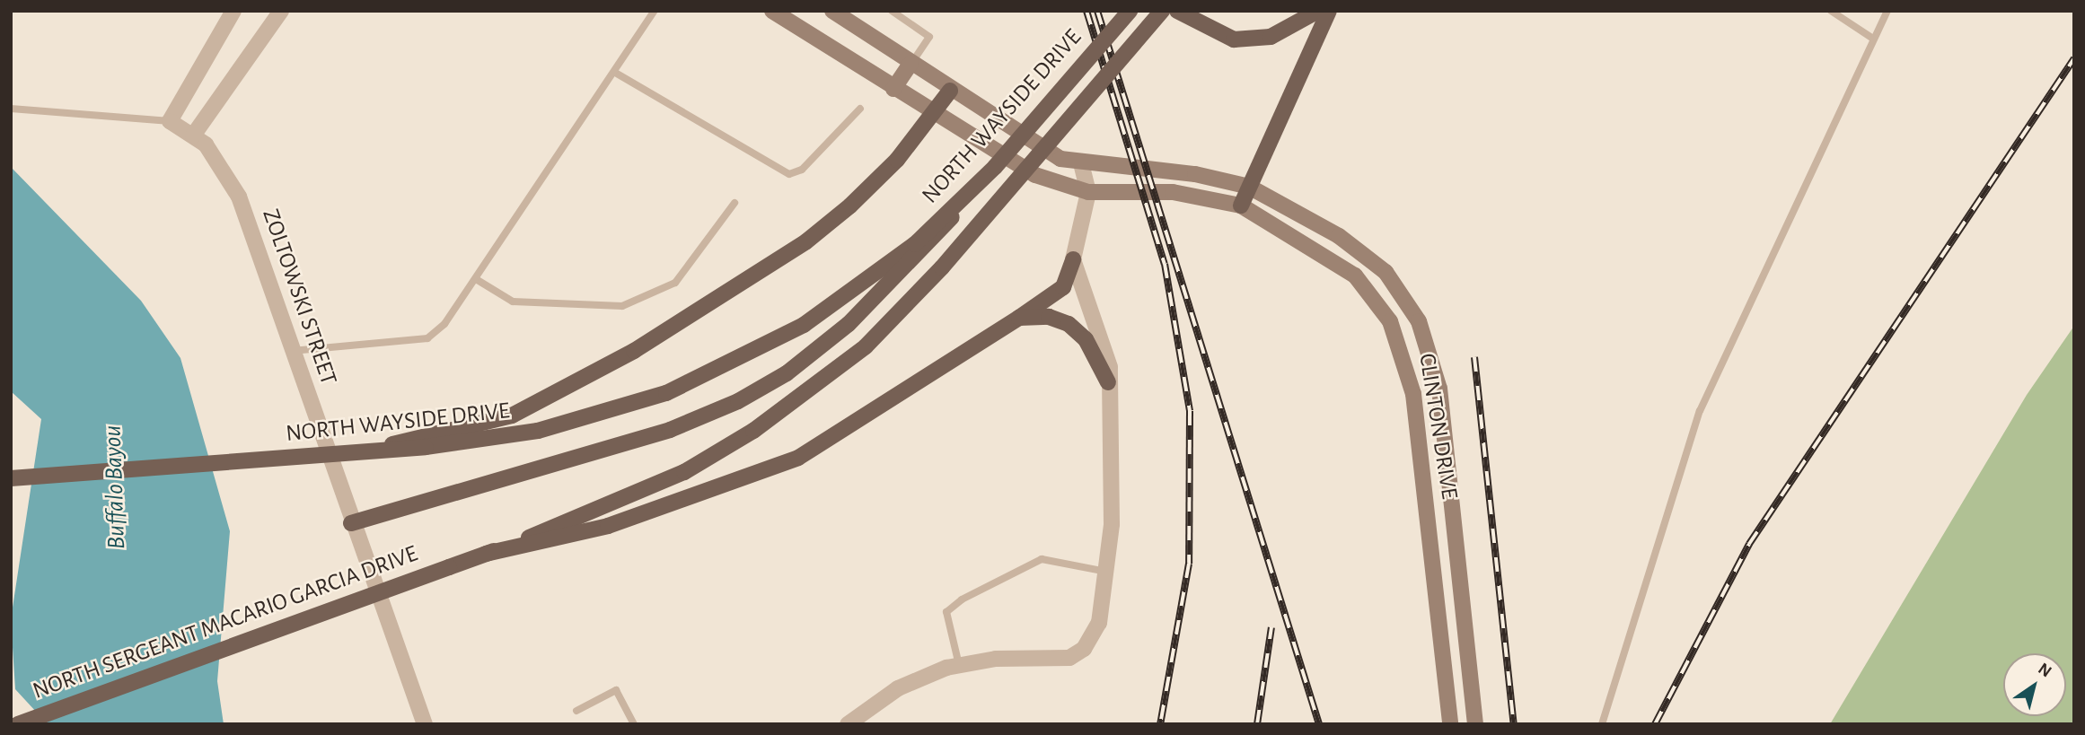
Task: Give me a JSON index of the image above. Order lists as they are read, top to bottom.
{
  "streets": {
    "main road": ["NORTH WAYSIDE DRIVE", "CLINTON DRIVE", "NORTH SERGEANT MACARIO GARCIA DRIVE"],
    "street": ["ZOLTOWSKI STREET"]
  },
  "water": ["Buffalo Bayou"],
  "north": "top right"
}
